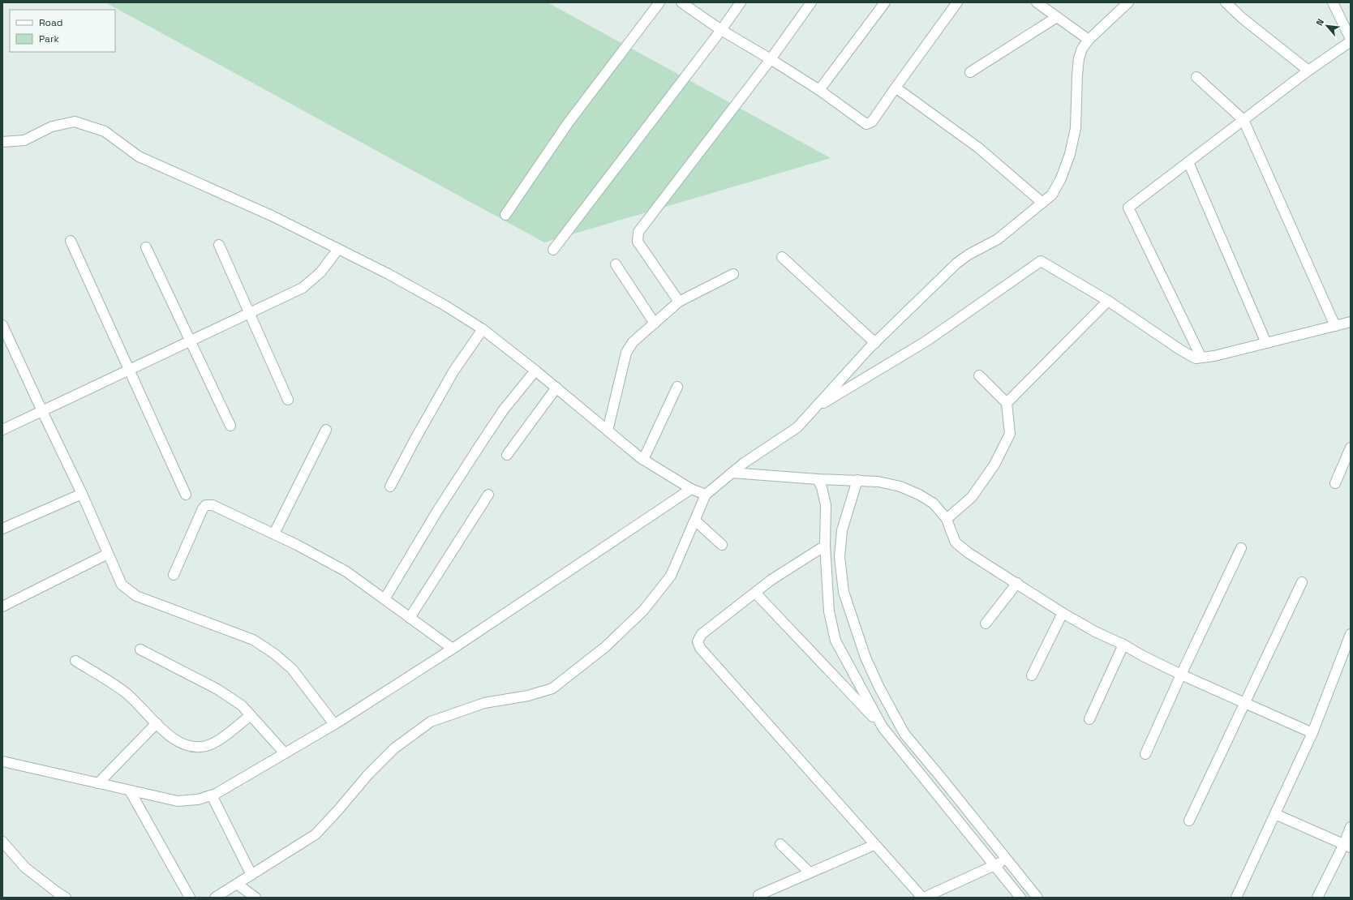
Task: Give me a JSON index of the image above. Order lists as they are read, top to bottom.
{
  "legend": ["Road", "Park"],
  "north": "top left"
}
